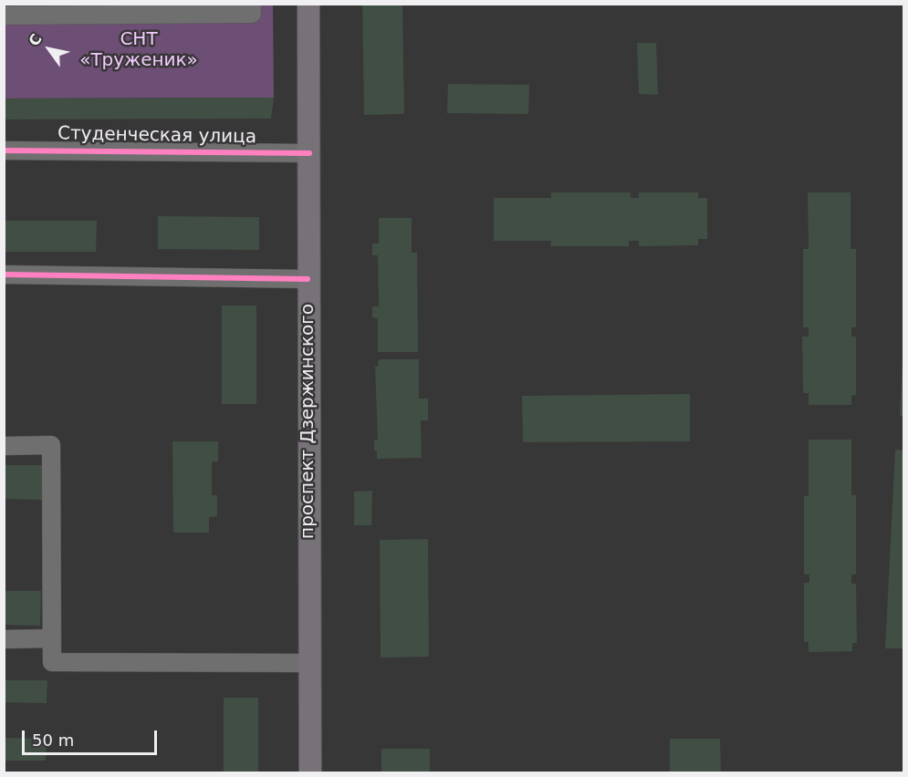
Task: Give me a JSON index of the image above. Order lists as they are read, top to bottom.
{
  "streets": {
    "main road": ["проспект Дзержинского"],
    "street": ["Студенческая улица"]
  },
  "crossings": [
    ["Студенческая улица", "проспект Дзержинского"]
  ],
  "parks": ["СНТ «Труженик»"],
  "scale_bar": "50 m",
  "north": "top left"
}
